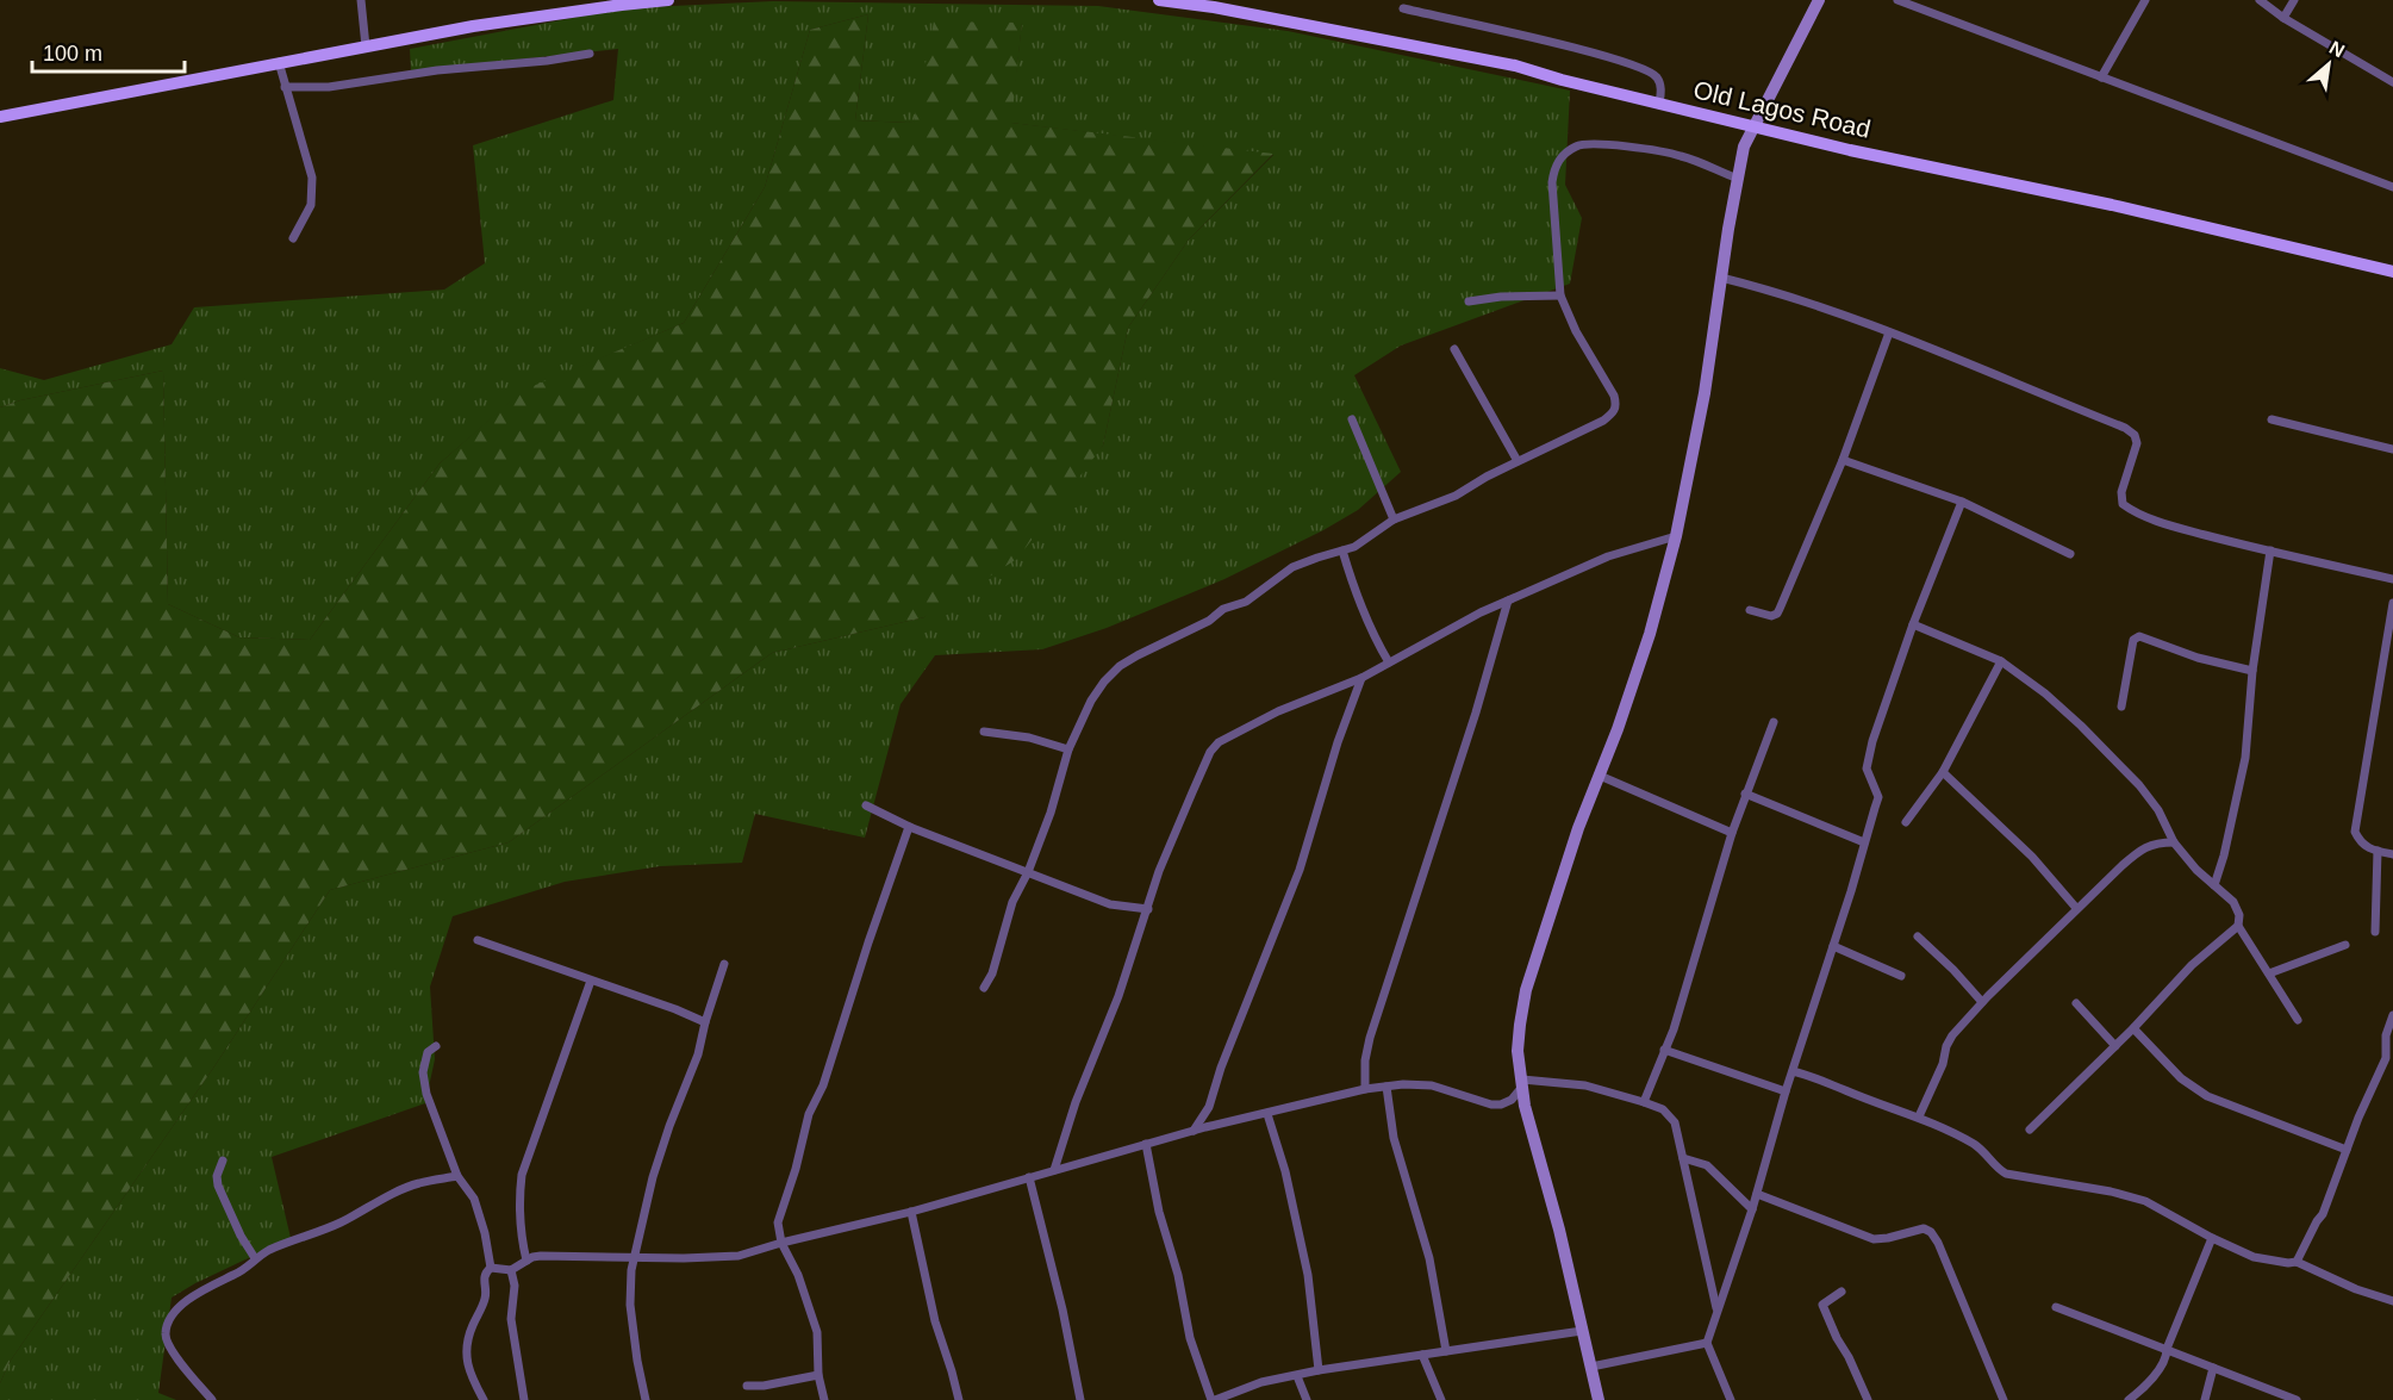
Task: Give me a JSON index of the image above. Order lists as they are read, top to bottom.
{
  "streets": {
    "main road": ["Old Lagos Road"]
  },
  "scale_bar": "100 m",
  "north": "top right"
}
